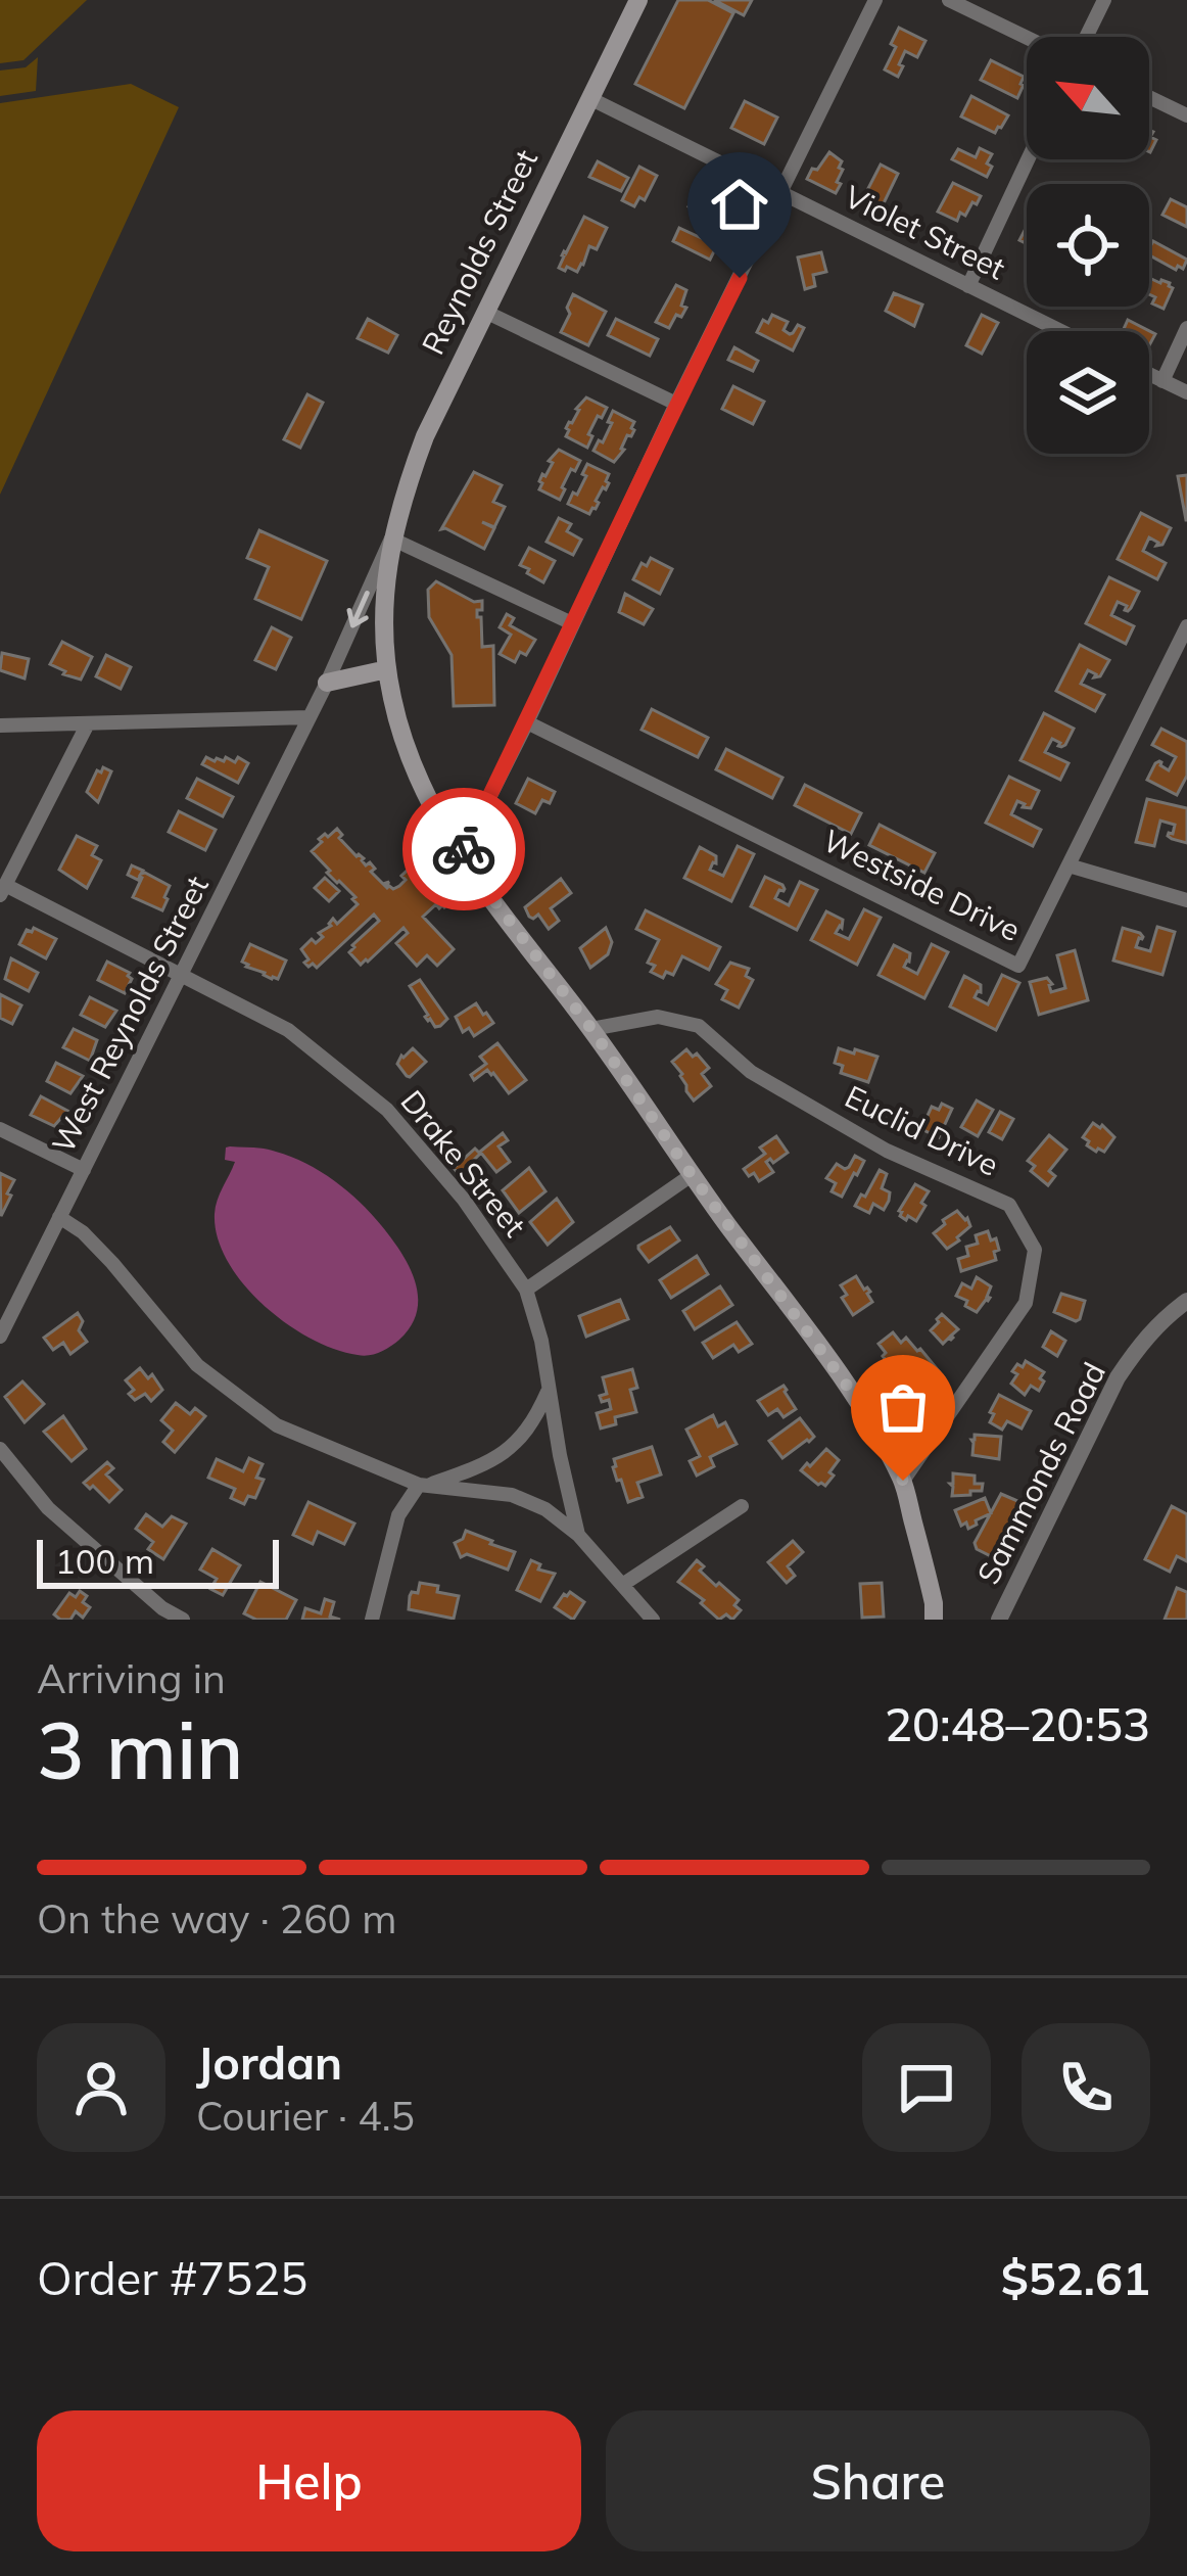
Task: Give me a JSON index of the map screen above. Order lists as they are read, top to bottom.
{
  "streets": {
    "main road": ["Reynolds Street"],
    "street": [
      "Violet Street",
      "Westside Drive",
      "West Reynolds Street",
      "Euclid Drive",
      "Drake Street",
      "Sammonds Road"
    ]
  },
  "crossings": [
    ["Violet Street", "Reynolds Street"],
    ["Reynolds Street", "West Reynolds Street"],
    ["Reynolds Street", "Euclid Drive"],
    ["West Reynolds Street", "Drake Street"]
  ],
  "scale_bar": "100 m",
  "north": "top left",
  "page": {
    "scale": "100 m",
    "heading": ["3 min", "Arriving in", "20:48–20:53"],
    "panel": [
      "Jordan",
      "Courier · 4.5",
      "Order #7525",
      "$52.61"
    ],
    "bar": "On the way · 260 m",
    "buttons": ["Help", "Share"]
  }
}
